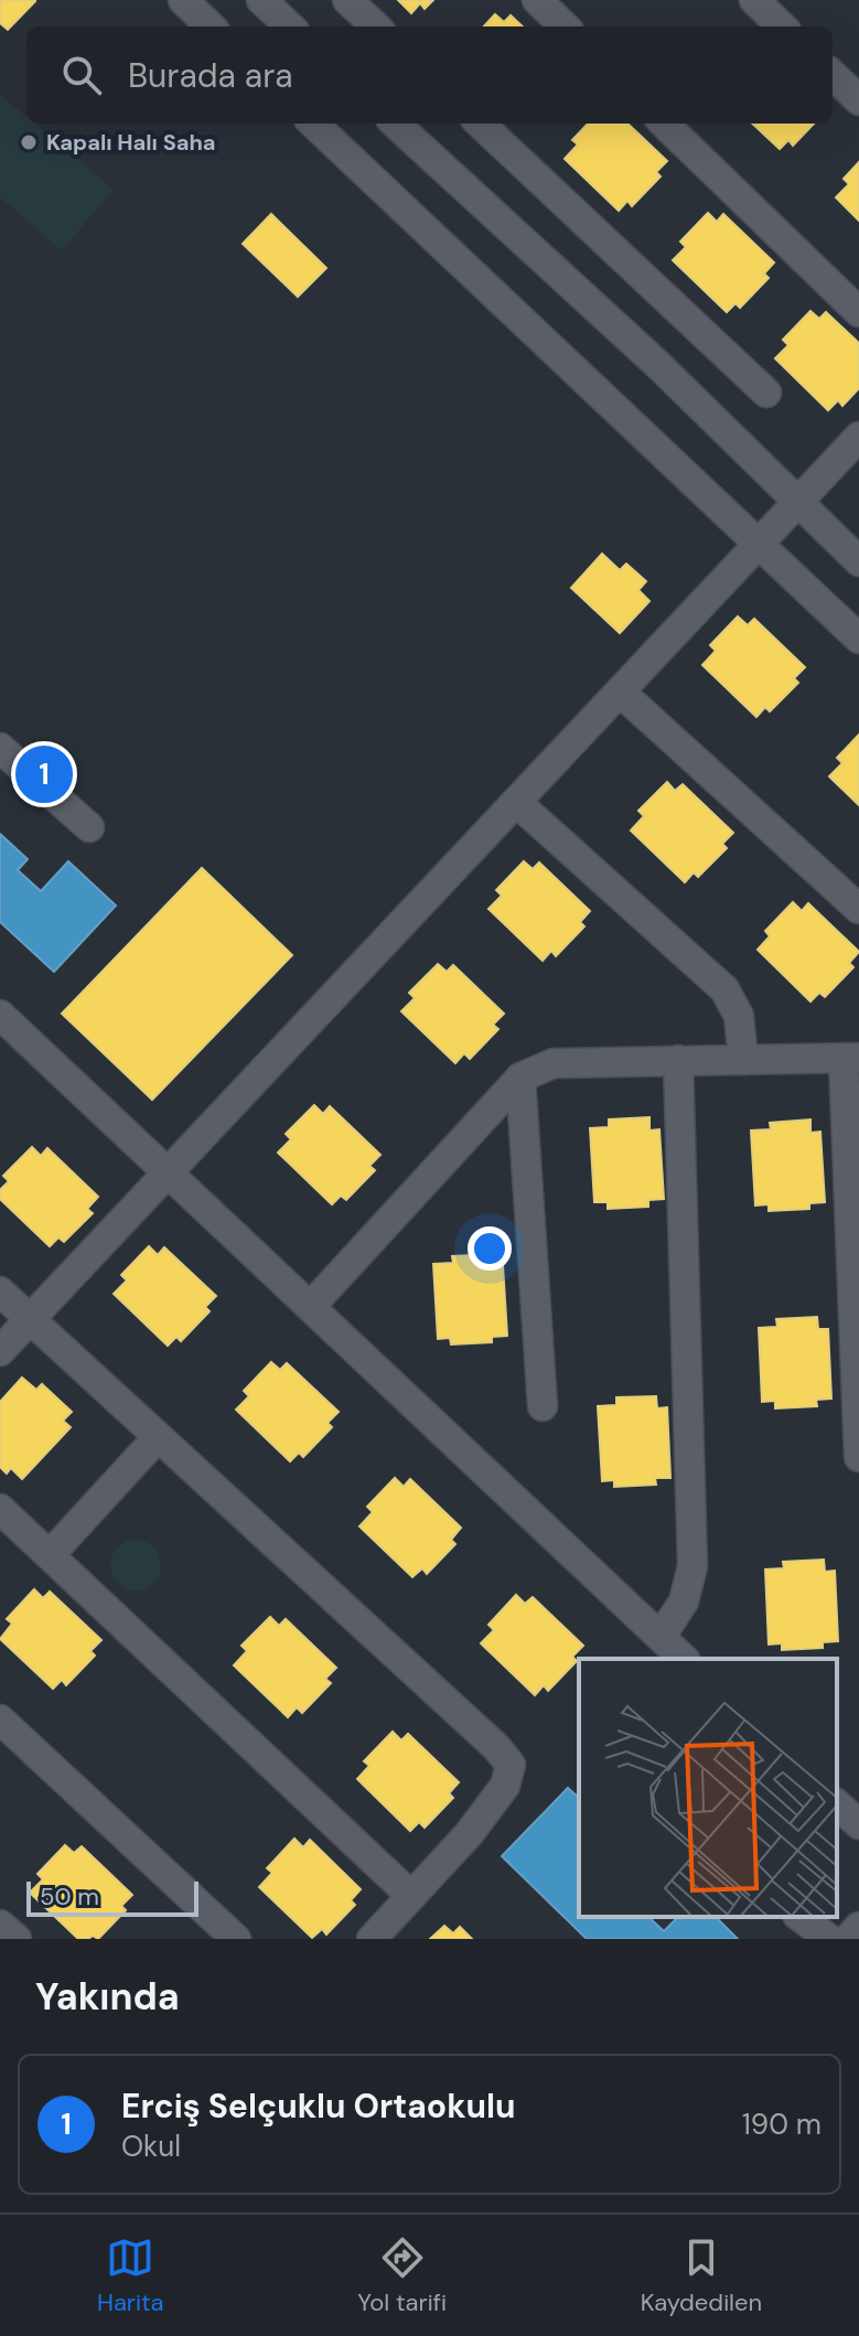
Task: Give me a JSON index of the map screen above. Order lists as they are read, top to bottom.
{
  "places": ["Kapalı Halı Saha"],
  "scale_bar": "50 m",
  "page": {
    "search": "Burada ara",
    "pins": "1",
    "scale": "50 m",
    "heading": "Yakında",
    "list": [
      {
        "mark": "1",
        "name": "Erciş Selçuklu Ortaokulu",
        "note": "Okul",
        "value": "190 m"
      }
    ],
    "nav": ["Harita", "Yol tarifi", "Kaydedilen"]
  }
}
